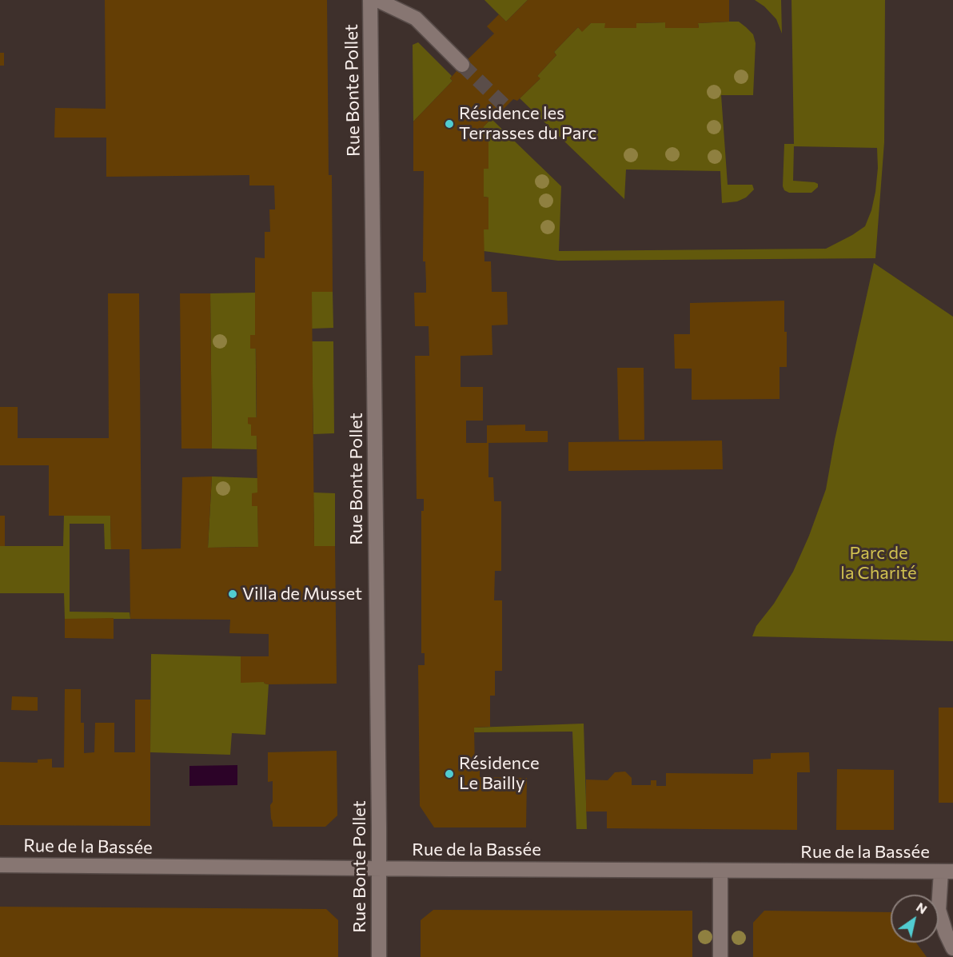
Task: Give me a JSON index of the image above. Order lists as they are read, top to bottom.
{
  "streets": {
    "street": ["Rue Bonte Pollet", "Rue de la Bassée"]
  },
  "crossings": [
    ["Rue Bonte Pollet", "Rue de la Bassée"]
  ],
  "parks": ["Parc de la Charité"],
  "places": ["Résidence les Terrasses du Parc", "Villa de Musset", "Résidence Le Bailly"],
  "north": "top right"
}
